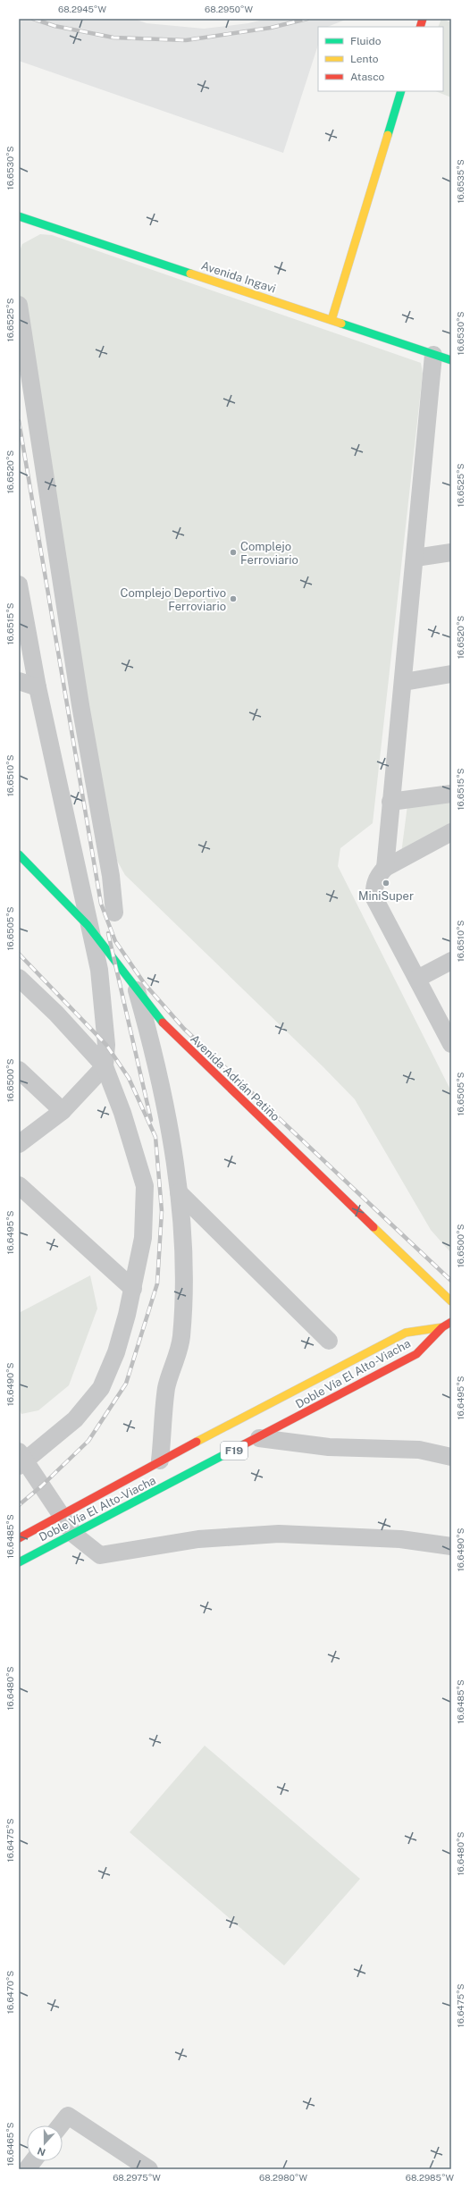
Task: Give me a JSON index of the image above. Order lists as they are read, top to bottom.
{
  "streets": {
    "main road": [
      "Avenida Ingavi",
      "Avenida Adrián Patiño",
      "Doble Vía El Alto-Viacha",
      "F19"
    ]
  },
  "crossings": [
    ["Doble Vía El Alto-Viacha", "F19"]
  ],
  "places": ["Complejo Ferroviario", "Complejo Deportivo Ferroviario", "MiniSuper"],
  "legend": ["Fluido", "Lento", "Atasco"],
  "north": "bottom",
  "coordinates": [
    "68.2945°W",
    "68.2950°W",
    "16.6530°S",
    "16.6535°S",
    "16.6525°S",
    "16.6520°S",
    "16.6515°S",
    "16.6510°S",
    "16.6505°S",
    "16.6500°S",
    "16.6495°S",
    "16.6490°S",
    "16.6485°S",
    "16.6480°S",
    "16.6475°S",
    "16.6470°S",
    "16.6465°S",
    "68.2975°W",
    "68.2980°W",
    "68.2985°W"
  ]
}
